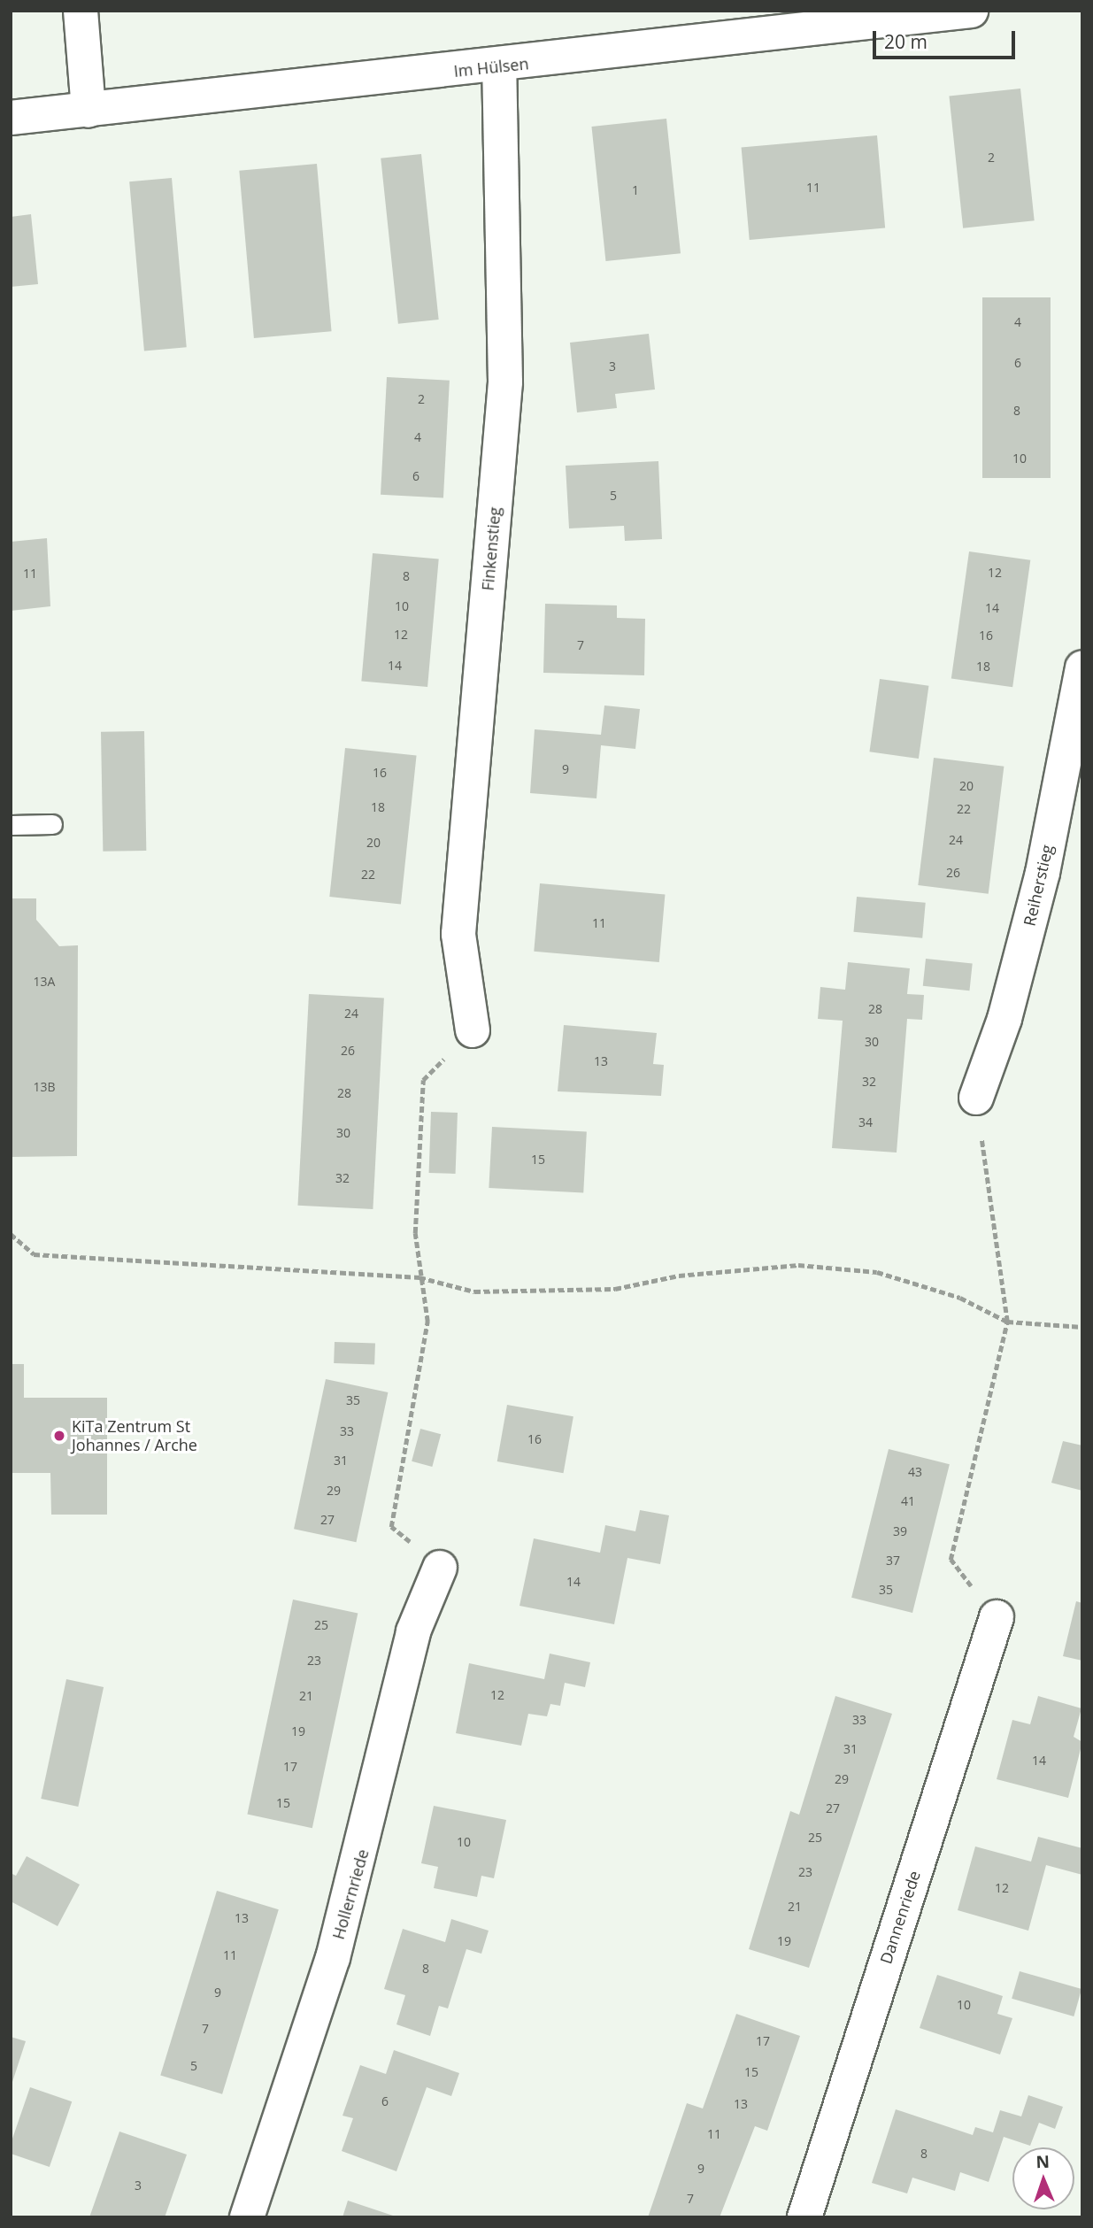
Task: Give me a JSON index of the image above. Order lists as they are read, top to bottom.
{
  "streets": {
    "street": [
      "Im Hülsen",
      "Finkenstieg",
      "Reiherstieg",
      "Hollernriede",
      "Dannenriede"
    ]
  },
  "crossings": [
    ["Im Hülsen", "Finkenstieg"]
  ],
  "places": ["KiTa Zentrum St Johannes / Arche"],
  "house_numbers": [
    "2",
    "11",
    "1",
    "4",
    "6",
    "3",
    "2",
    "8",
    "4",
    "10",
    "6",
    "5",
    "12",
    "11",
    "8",
    "10",
    "14",
    "12",
    "16",
    "7",
    "14",
    "18",
    "9",
    "16",
    "20",
    "18",
    "22",
    "24",
    "20",
    "26",
    "22",
    "11",
    "13A",
    "28",
    "24",
    "30",
    "26",
    "13",
    "32",
    "13B",
    "28",
    "34",
    "30",
    "15",
    "32",
    "35",
    "33",
    "16",
    "31",
    "43",
    "29",
    "41",
    "27",
    "39",
    "37",
    "14",
    "35",
    "25",
    "23",
    "12",
    "21",
    "33",
    "19",
    "31",
    "14",
    "17",
    "29",
    "15",
    "27",
    "25",
    "10",
    "23",
    "12",
    "21",
    "13",
    "19",
    "11",
    "8",
    "9",
    "10",
    "7",
    "17",
    "5",
    "15",
    "6",
    "13",
    "11",
    "8",
    "9",
    "3",
    "7"
  ],
  "scale_bar": "20 m",
  "north": "top"
}
